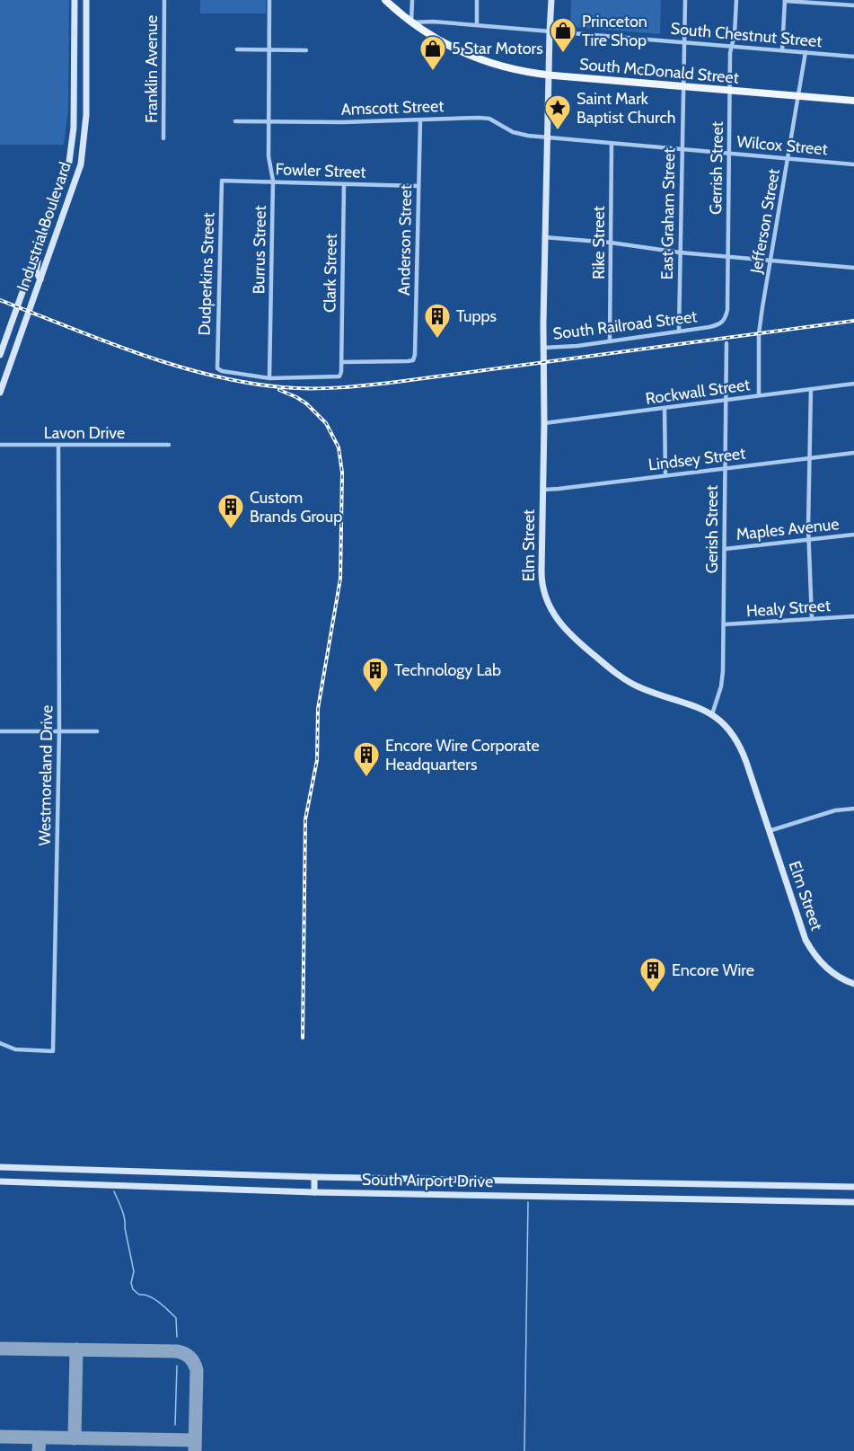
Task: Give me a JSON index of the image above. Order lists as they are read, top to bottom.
{
  "streets": {
    "main road": [
      "South McDonald Street",
      "Industrial Boulevard",
      "Elm Street",
      "South Airport Drive"
    ],
    "street": [
      "South Chestnut Street",
      "Franklin Avenue",
      "Amscott Street",
      "Wilcox Street",
      "Gerrish Street",
      "Fowler Street",
      "East Graham Street",
      "Jefferson Street",
      "Anderson Street",
      "Rike Street",
      "Burrus Street",
      "Clark Street",
      "Dudperkins Street",
      "South Railroad Street",
      "Rockwall Street",
      "Lavon Drive",
      "Lindsey Street",
      "Gerish Street",
      "Maples Avenue",
      "Healy Street",
      "Westmoreland Drive"
    ]
  },
  "crossings": [
    ["South Chestnut Street", "South McDonald Street"],
    ["South Chestnut Street", "Gerrish Street"],
    ["South Chestnut Street", "East Graham Street"],
    ["South Chestnut Street", "Jefferson Street"],
    ["South Chestnut Street", "Elm Street"],
    ["South McDonald Street", "Gerrish Street"],
    ["South McDonald Street", "East Graham Street"],
    ["South McDonald Street", "Jefferson Street"],
    ["South McDonald Street", "Elm Street"],
    ["Amscott Street", "Wilcox Street"],
    ["Amscott Street", "Anderson Street"],
    ["Amscott Street", "Burrus Street"],
    ["Amscott Street", "Elm Street"],
    ["Wilcox Street", "Gerrish Street"],
    ["Wilcox Street", "East Graham Street"],
    ["Wilcox Street", "Jefferson Street"],
    ["Wilcox Street", "Rike Street"],
    ["Wilcox Street", "Elm Street"],
    ["Gerrish Street", "South Railroad Street"],
    ["Fowler Street", "Anderson Street"],
    ["Fowler Street", "Burrus Street"],
    ["Fowler Street", "Clark Street"],
    ["Fowler Street", "Dudperkins Street"],
    ["East Graham Street", "South Railroad Street"],
    ["Jefferson Street", "Rockwall Street"],
    ["Anderson Street", "Clark Street"],
    ["Rike Street", "South Railroad Street"],
    ["Burrus Street", "Dudperkins Street"],
    ["South Railroad Street", "Elm Street"],
    ["Rockwall Street", "Gerish Street"],
    ["Rockwall Street", "Elm Street"],
    ["Lavon Drive", "Westmoreland Drive"],
    ["Lindsey Street", "Gerish Street"],
    ["Lindsey Street", "Elm Street"],
    ["Gerish Street", "Maples Avenue"],
    ["Gerish Street", "Elm Street"],
    ["Gerish Street", "Healy Street"]
  ],
  "places": {
    "shop": ["Princeton Tire Shop", "5 Star Motors"],
    "place": ["Saint Mark Baptist Church"],
    "building": [
      "Tupps",
      "Custom Brands Group",
      "Technology Lab",
      "Encore Wire Corporate Headquarters",
      "Encore Wire"
    ]
  }
}
